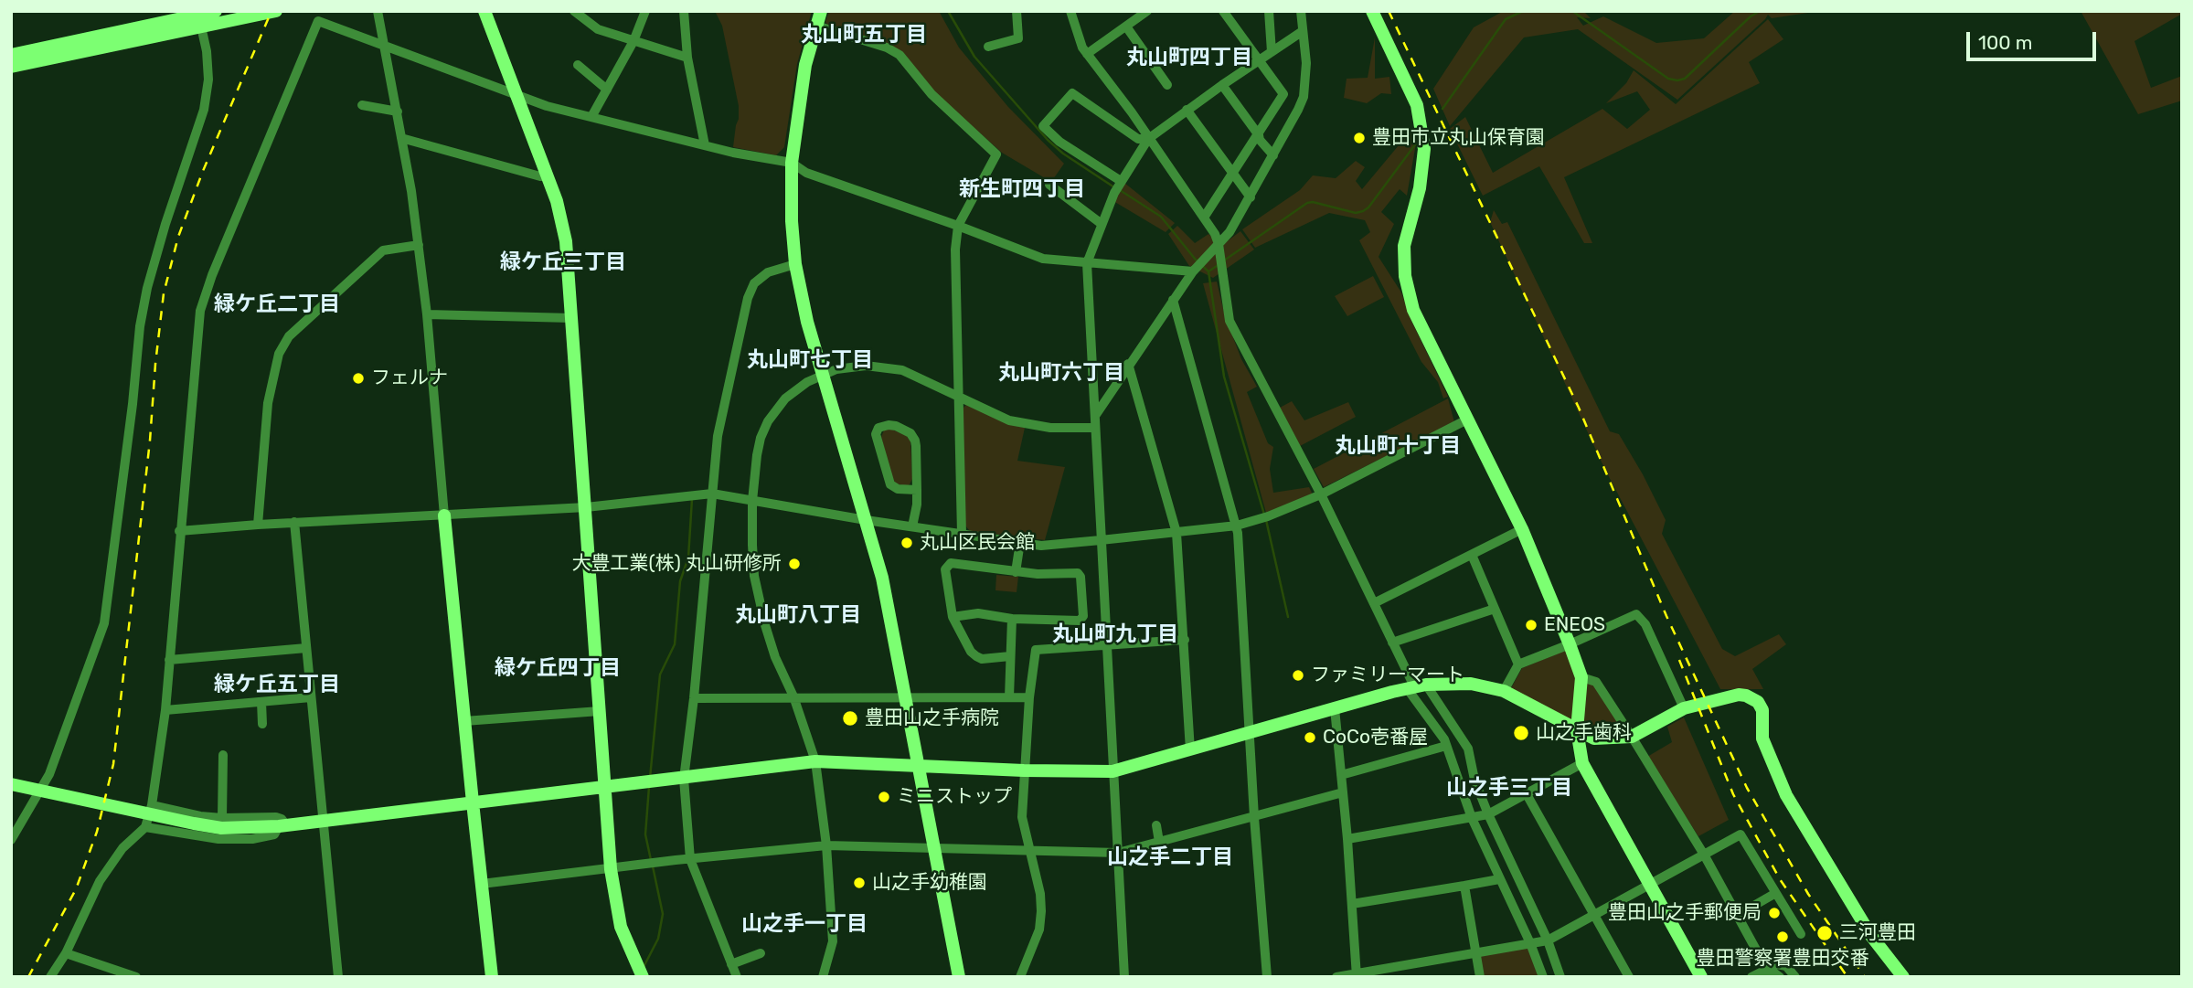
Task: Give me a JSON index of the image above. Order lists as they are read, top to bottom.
{
  "districts": [
    "丸山町五丁目",
    "丸山町四丁目",
    "新生町四丁目",
    "緑ケ丘三丁目",
    "緑ケ丘二丁目",
    "丸山町七丁目",
    "丸山町六丁目",
    "丸山町十丁目",
    "丸山町八丁目",
    "丸山町九丁目",
    "緑ケ丘四丁目",
    "緑ケ丘五丁目",
    "山之手三丁目",
    "山之手二丁目",
    "山之手一丁目"
  ],
  "places": [
    "豊田市立丸山保育園",
    "フェルナ",
    "丸山区民会館",
    "大豊工業(株) 丸山研修所",
    "ENEOS",
    "ファミリーマート",
    "豊田山之手病院",
    "山之手歯科",
    "CoCo壱番屋",
    "ミニストップ",
    "山之手幼稚園",
    "豊田山之手郵便局",
    "三河豊田",
    "豊田警察署豊田交番"
  ],
  "scale_bar": "100 m"
}
